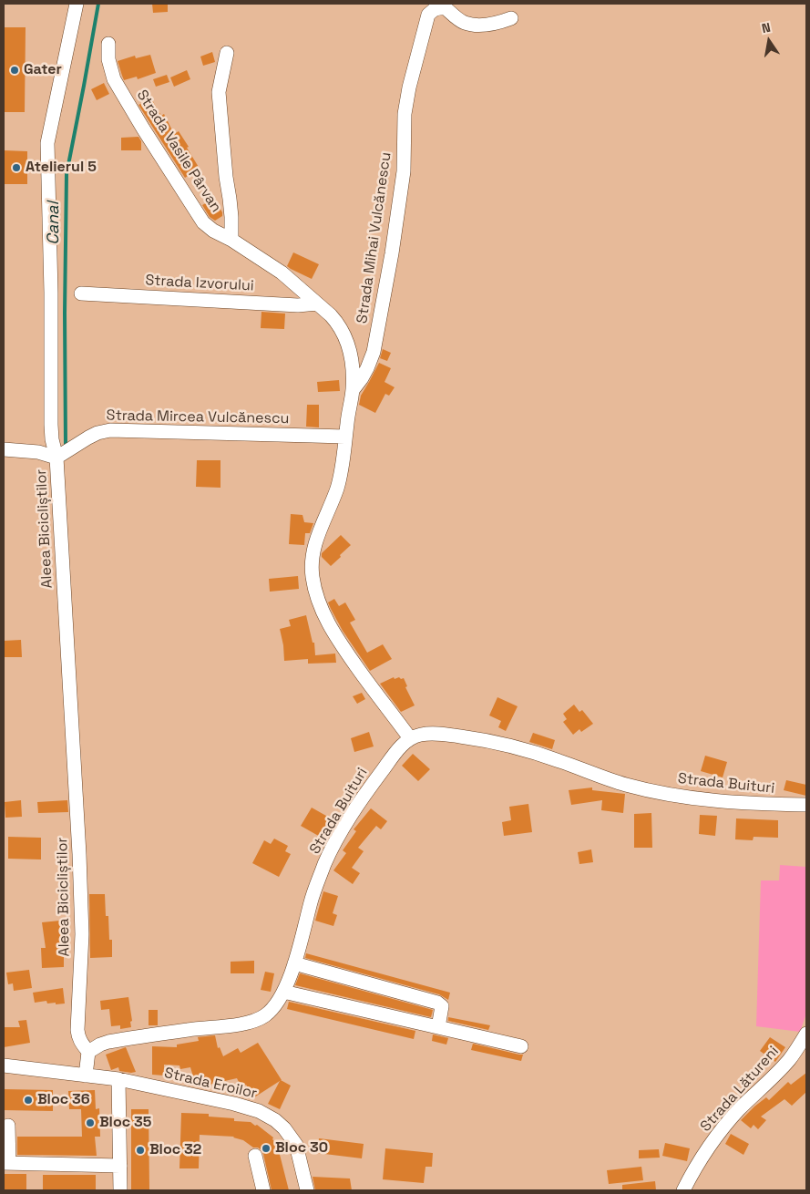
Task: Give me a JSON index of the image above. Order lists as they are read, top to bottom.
{
  "streets": {
    "street": [
      "Strada Vasile Pârvan",
      "Strada Mihai Vulcănescu",
      "Strada Izvorului",
      "Strada Mircea Vulcănescu",
      "Aleea Bicicliștilor",
      "Strada Buituri",
      "Strada Eroilor",
      "Strada Lătureni"
    ]
  },
  "crossings": [
    ["Strada Vasile Pârvan", "Strada Izvorului"],
    ["Strada Mircea Vulcănescu", "Aleea Bicicliștilor"],
    ["Aleea Bicicliștilor", "Strada Buituri"]
  ],
  "water": ["Canal"],
  "places": [
    "Gater",
    "Atelierul 5",
    "Bloc 36",
    "Bloc 35",
    "Bloc 30",
    "Bloc 32"
  ],
  "north": "top"
}
